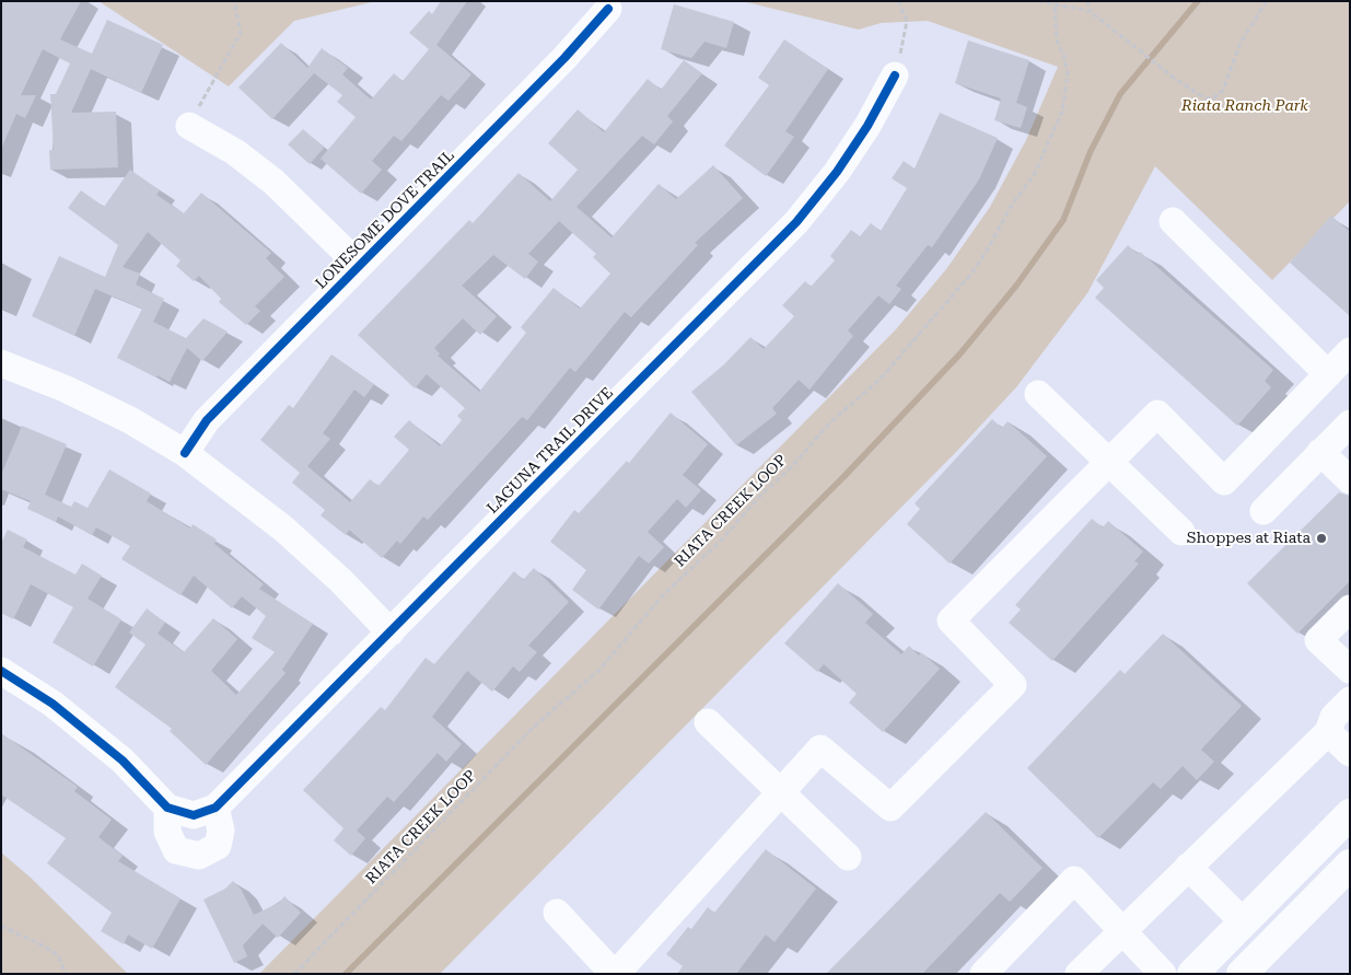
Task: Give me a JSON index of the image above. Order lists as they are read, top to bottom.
{
  "streets": {
    "street": ["LONESOME DOVE TRAIL", "LAGUNA TRAIL DRIVE"],
    "path": ["RIATA CREEK LOOP"]
  },
  "parks": ["Riata Ranch Park"],
  "places": ["Shoppes at Riata"]
}
